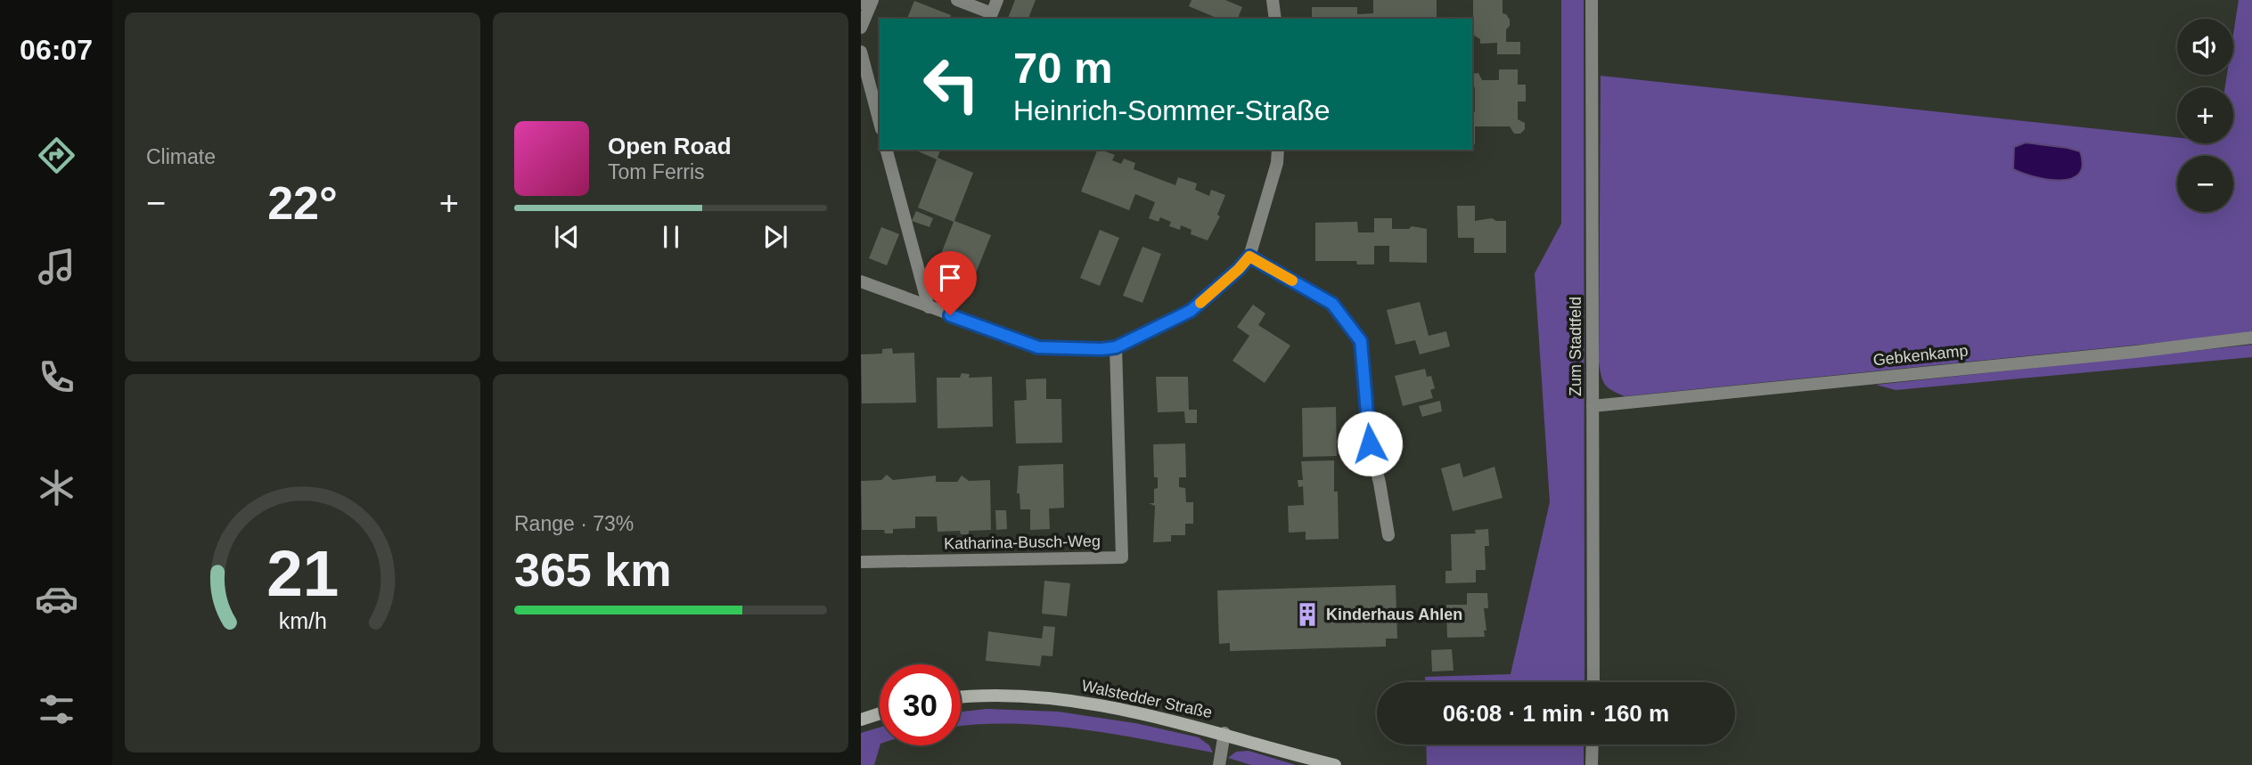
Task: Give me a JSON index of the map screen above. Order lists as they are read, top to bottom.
{
  "streets": {
    "main road": ["Walstedder Straße"],
    "street": ["Zum Stadtfeld", "Gebkenkamp", "Katharina-Busch-Weg"]
  },
  "crossings": [
    ["Zum Stadtfeld", "Gebkenkamp"]
  ],
  "places": {
    "building": ["Kinderhaus Ahlen"]
  },
  "page": {
    "tabs": "06:07",
    "tile": [
      "Climate",
      ["Range · 73%", "365 km"]
    ],
    "map_buttons": ["+", "−"],
    "turn": ["70 m", "Heinrich-Sommer-Straße"],
    "song": ["Open Road", "Tom Ferris"],
    "heat": ["−", "22°", "+"],
    "limit": "30",
    "trip": "06:08 · 1 min · 160 m",
    "gauge": ["21", "km/h"]
  }
}
